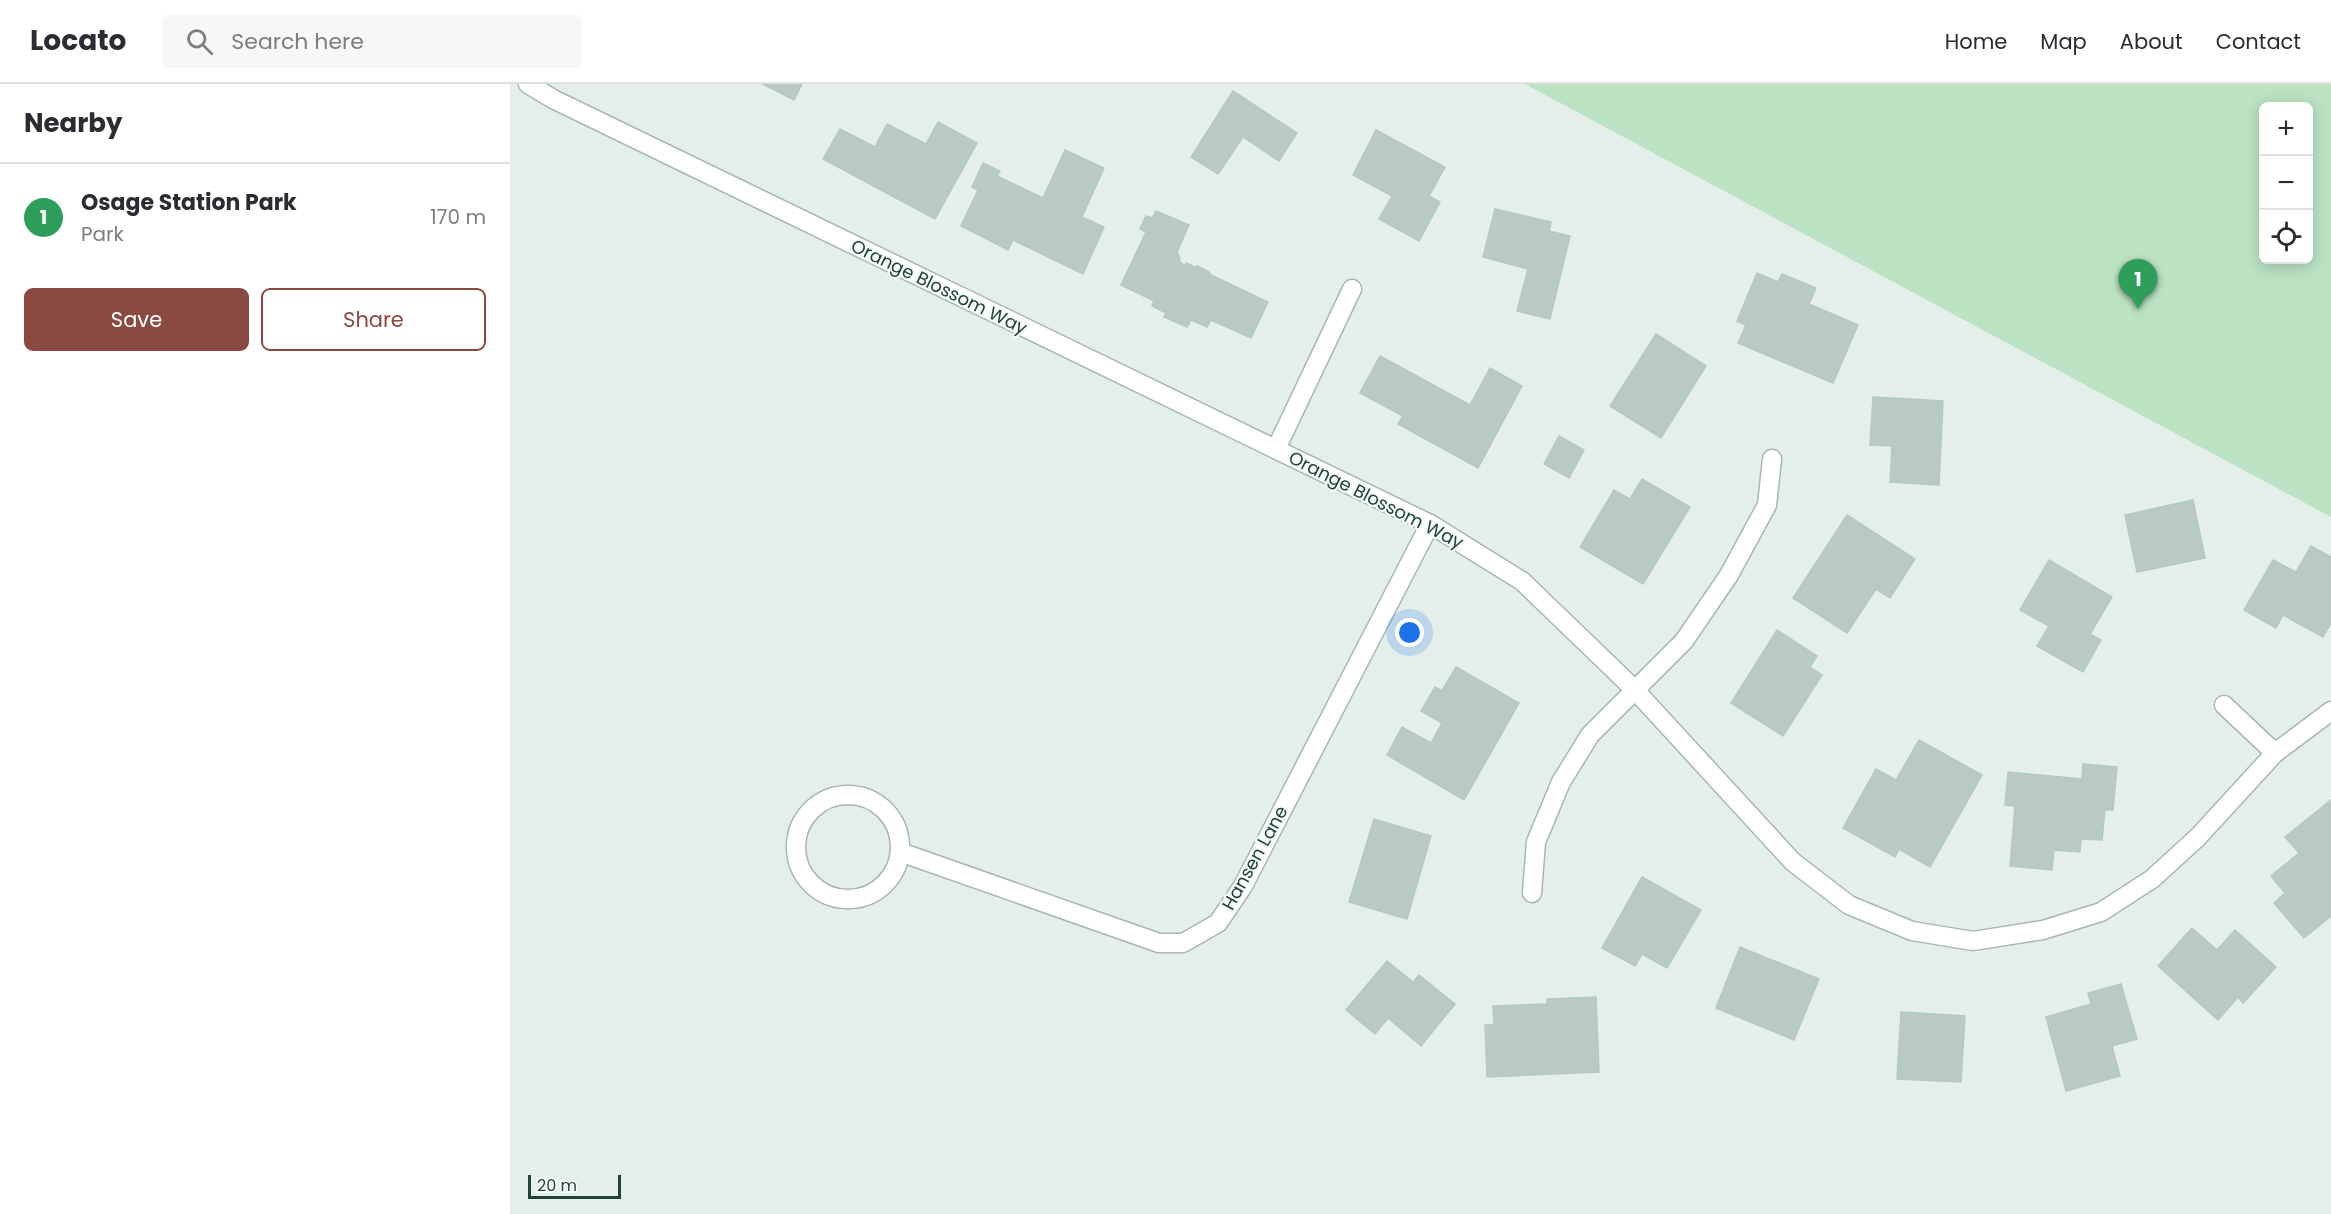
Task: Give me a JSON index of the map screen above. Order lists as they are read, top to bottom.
{
  "streets": {
    "street": ["Orange Blossom Way", "Hansen Lane"]
  },
  "crossings": [
    ["Orange Blossom Way", "Hansen Lane"]
  ],
  "scale_bar": "20 m",
  "page": {
    "header": "Locato",
    "search": "Search here",
    "nav": [
      "Home",
      "Map",
      "About",
      "Contact"
    ],
    "heading": "Nearby",
    "map_buttons": ["+", "−"],
    "list": [
      {
        "mark": "1",
        "name": "Osage Station Park",
        "note": "Park",
        "value": "170 m"
      }
    ],
    "pins": "1",
    "buttons": ["Save", "Share"],
    "scale": "20 m"
  }
}
